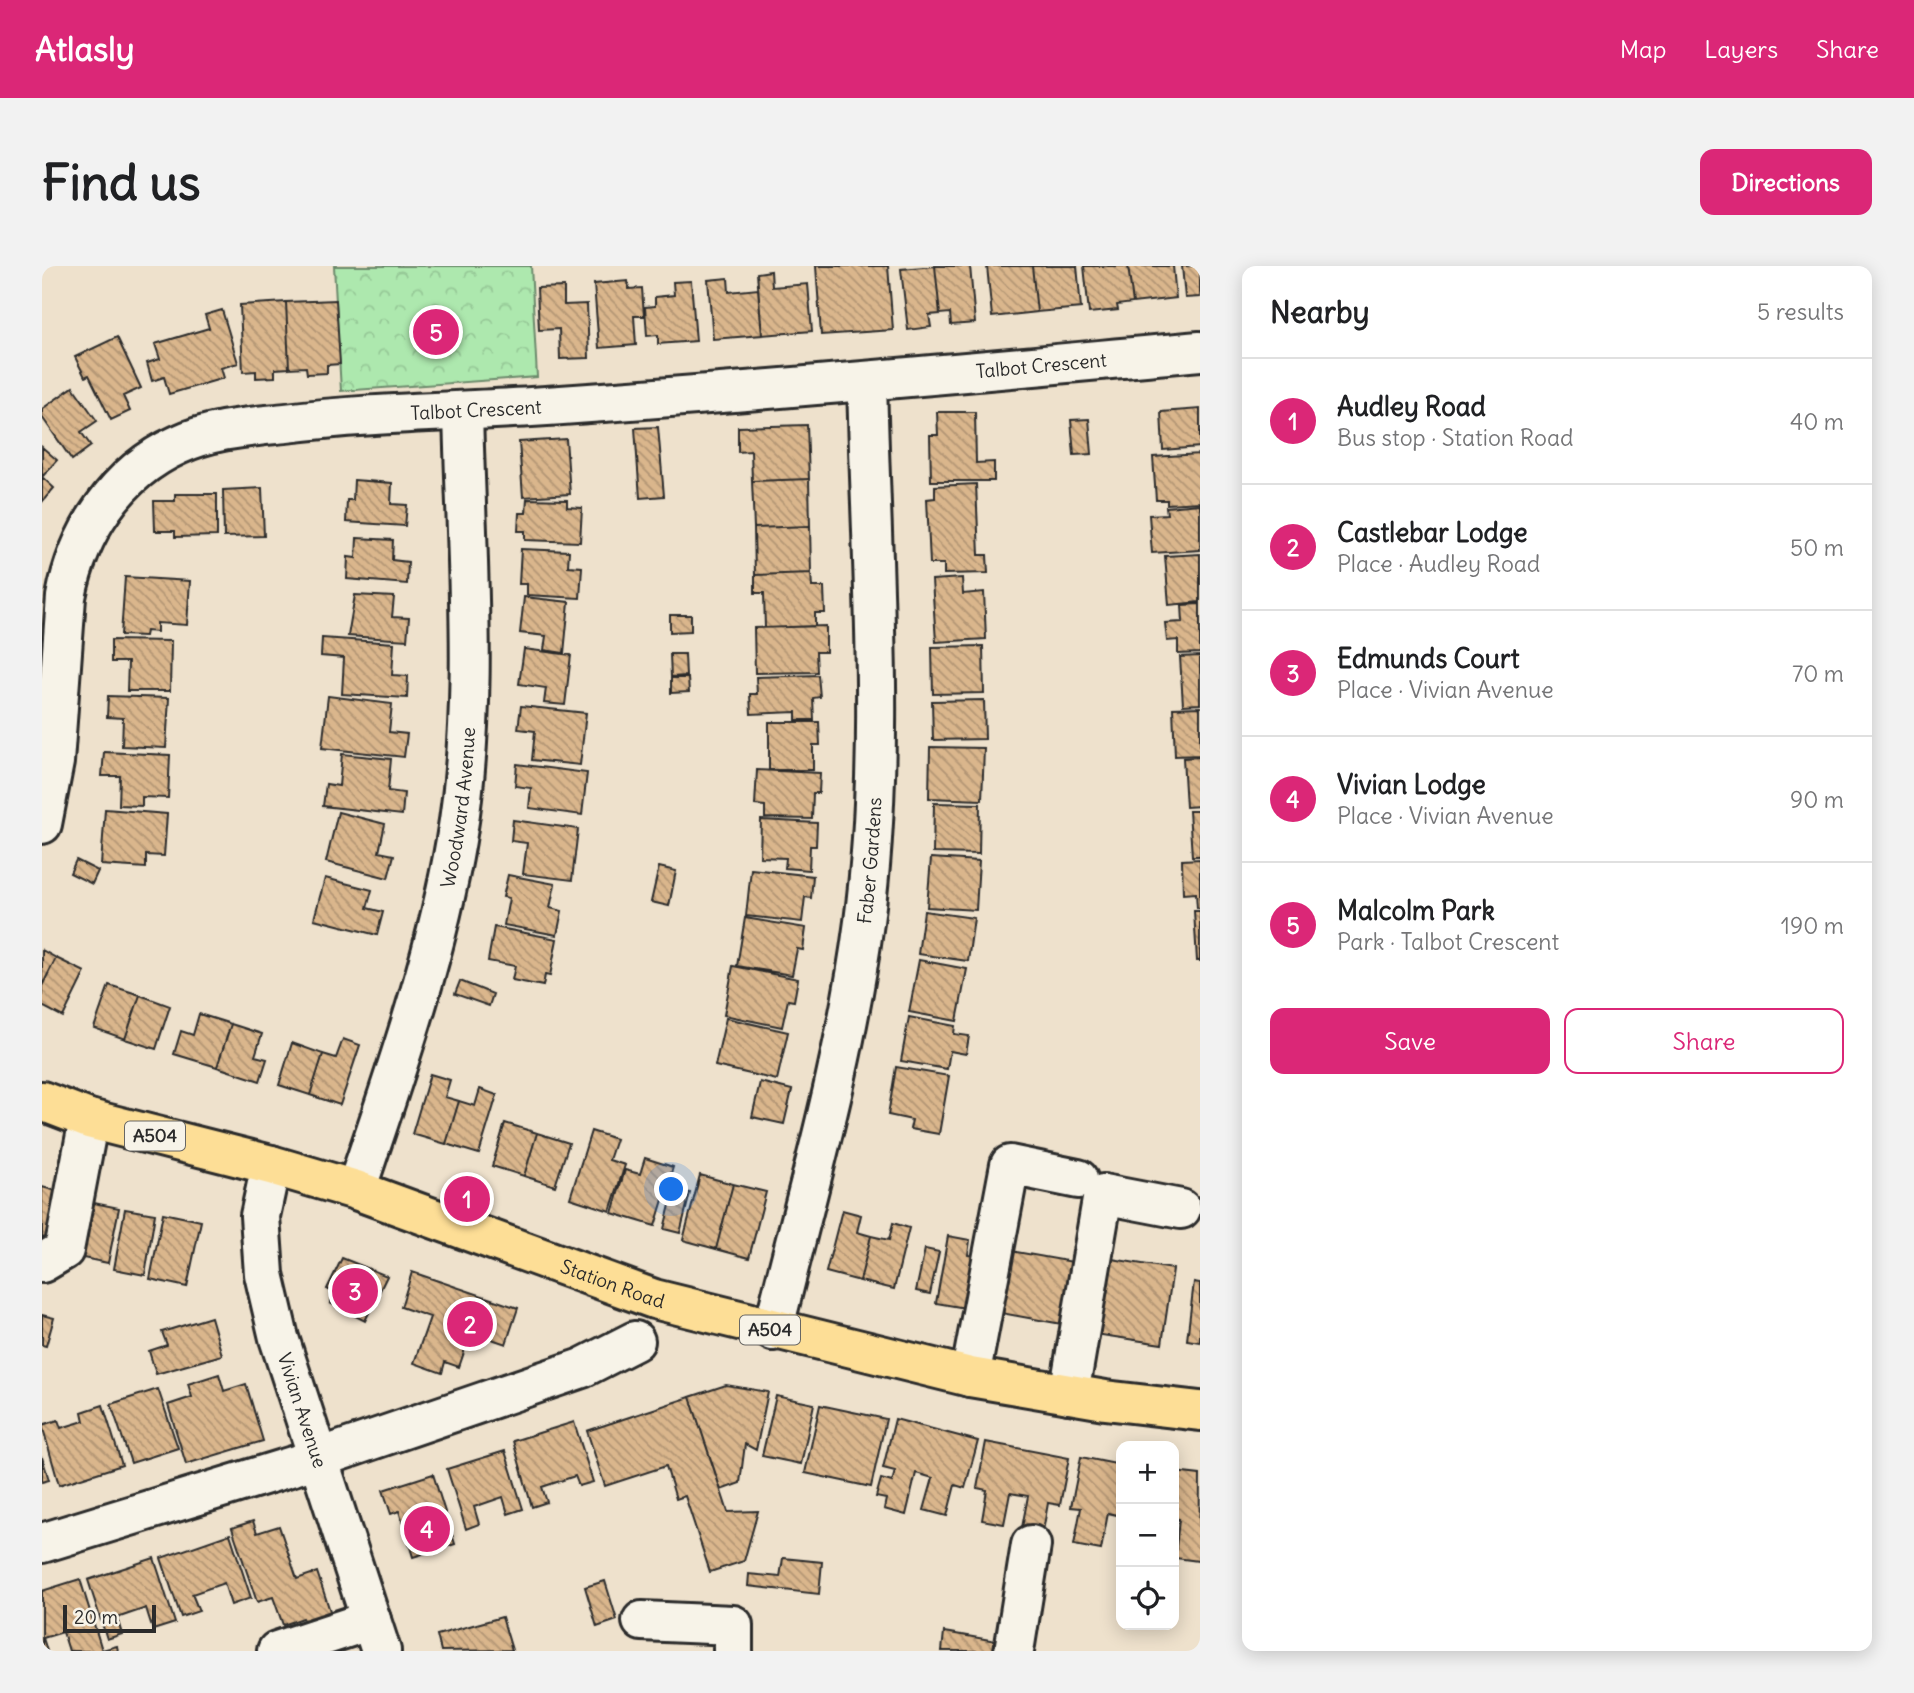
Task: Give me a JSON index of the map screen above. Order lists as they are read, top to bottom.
{
  "streets": {
    "main road": ["A504", "Station Road"],
    "street": [
      "Talbot Crescent",
      "Woodward Avenue",
      "Faber Gardens",
      "Vivian Avenue"
    ]
  },
  "crossings": [
    ["Talbot Crescent", "Woodward Avenue"],
    ["Talbot Crescent", "Faber Gardens"],
    ["Woodward Avenue", "Station Road"],
    ["Faber Gardens", "Station Road"],
    ["Station Road", "Vivian Avenue"]
  ],
  "scale_bar": "20 m",
  "page": {
    "header": "Atlasly",
    "nav": ["Map", "Layers", "Share"],
    "buttons": [
      "Directions",
      ["Save", "Share"]
    ],
    "title": "Find us",
    "heading": ["Nearby", "5 results"],
    "pins": [
      "5",
      "1",
      "3",
      "2",
      "4"
    ],
    "list": [
      {
        "mark": "1",
        "name": "Audley Road",
        "note": "Bus stop · Station Road",
        "value": "40 m"
      },
      {
        "mark": "2",
        "name": "Castlebar Lodge",
        "note": "Place · Audley Road",
        "value": "50 m"
      },
      {
        "mark": "3",
        "name": "Edmunds Court",
        "note": "Place · Vivian Avenue",
        "value": "70 m"
      },
      {
        "mark": "4",
        "name": "Vivian Lodge",
        "note": "Place · Vivian Avenue",
        "value": "90 m"
      },
      {
        "mark": "5",
        "name": "Malcolm Park",
        "note": "Park · Talbot Crescent",
        "value": "190 m"
      }
    ],
    "map_buttons": ["+", "−"],
    "scale": "20 m"
  }
}
